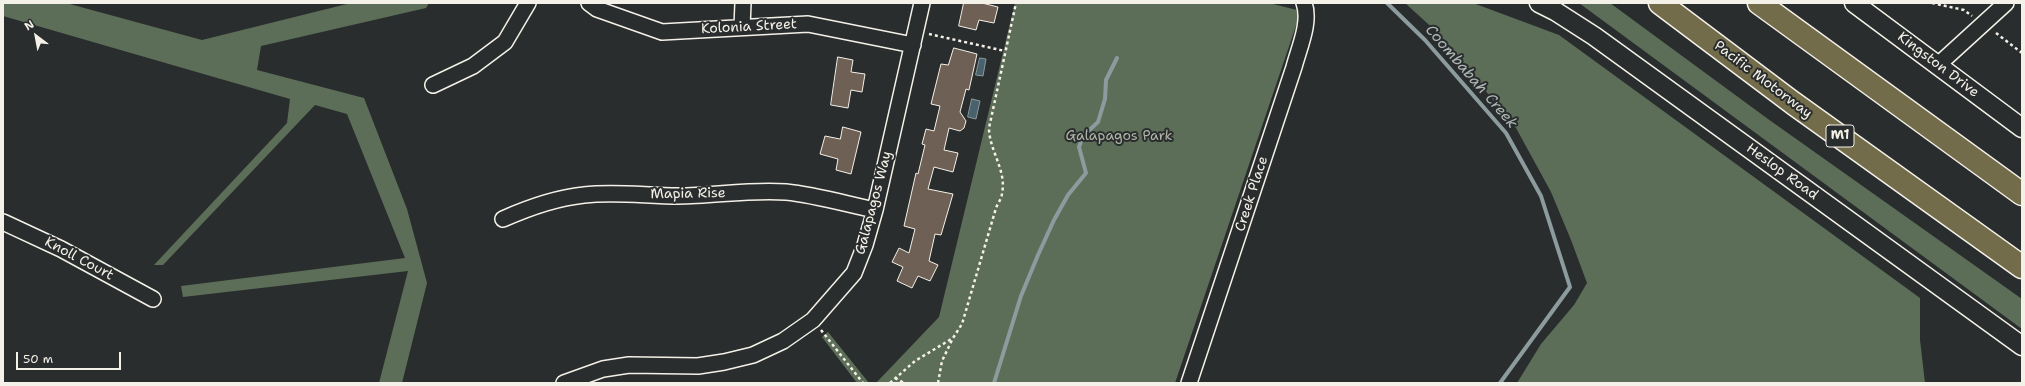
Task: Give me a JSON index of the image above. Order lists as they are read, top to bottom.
{
  "streets": {
    "highway": ["Pacific Motorway", "M1"],
    "street": [
      "Kolonia Street",
      "Kingston Drive",
      "Heslop Road",
      "Mapia Rise",
      "Creek Place",
      "Galapagos Way",
      "Knoll Court"
    ]
  },
  "crossings": [
    ["Kolonia Street", "Galapagos Way"],
    ["Mapia Rise", "Galapagos Way"]
  ],
  "water": ["Coombabah Creek"],
  "parks": ["Galapagos Park"],
  "scale_bar": "50 m",
  "north": "top left"
}
